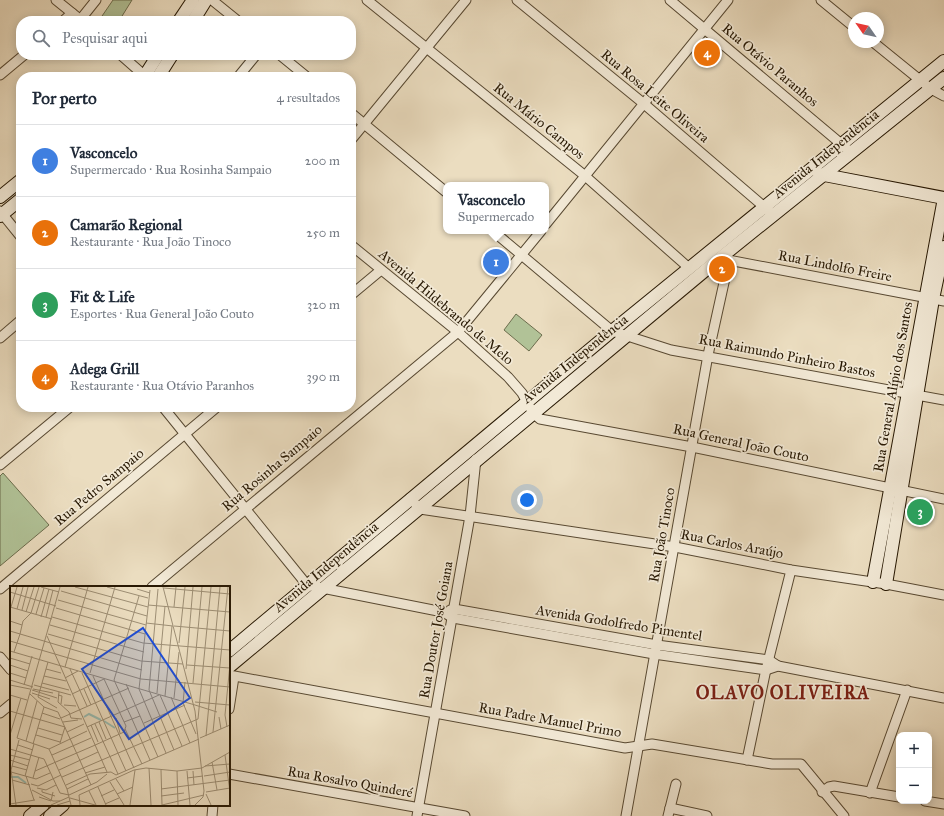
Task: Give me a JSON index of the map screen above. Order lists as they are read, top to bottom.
{
  "streets": {
    "main road": ["Avenida Independência", "Rua General Alípio dos Santos"],
    "street": [
      "Rua Otávio Paranhos",
      "Rua Rosa Leite Oliveira",
      "Rua Mário Campos",
      "Rua Lindolfo Freire",
      "Avenida Hildebrando de Melo",
      "Rua Raimundo Pinheiro Bastos",
      "Rua General João Couto",
      "Rua Rosinha Sampaio",
      "Rua Pedro Sampaio",
      "Rua João Tinoco",
      "Rua Carlos Araújo",
      "Avenida Godolfredo Pimentel",
      "Rua Doutor José Goiana",
      "Rua Padre Manuel Primo",
      "Rua Rosalvo Quinderé"
    ]
  },
  "crossings": [
    ["Rua Otávio Paranhos", "Avenida Independência"],
    ["Rua Rosa Leite Oliveira", "Avenida Independência"],
    ["Rua Mário Campos", "Avenida Independência"],
    ["Avenida Independência", "Rua Lindolfo Freire"],
    ["Avenida Independência", "Avenida Hildebrando de Melo"],
    ["Avenida Independência", "Rua Raimundo Pinheiro Bastos"],
    ["Avenida Independência", "Rua General João Couto"],
    ["Avenida Independência", "Rua João Tinoco"],
    ["Avenida Independência", "Rua Carlos Araújo"],
    ["Avenida Independência", "Rua Doutor José Goiana"],
    ["Avenida Independência", "Rua Padre Manuel Primo"],
    ["Rua Lindolfo Freire", "Rua General Alípio dos Santos"],
    ["Rua Lindolfo Freire", "Rua João Tinoco"],
    ["Avenida Hildebrando de Melo", "Rua General João Couto"],
    ["Avenida Hildebrando de Melo", "Rua Rosinha Sampaio"],
    ["Rua Raimundo Pinheiro Bastos", "Rua General Alípio dos Santos"],
    ["Rua Raimundo Pinheiro Bastos", "Rua João Tinoco"],
    ["Rua General Alípio dos Santos", "Rua General João Couto"],
    ["Rua General Alípio dos Santos", "Rua Carlos Araújo"],
    ["Rua General João Couto", "Rua João Tinoco"],
    ["Rua João Tinoco", "Rua Carlos Araújo"],
    ["Rua João Tinoco", "Avenida Godolfredo Pimentel"],
    ["Rua João Tinoco", "Rua Padre Manuel Primo"],
    ["Rua Carlos Araújo", "Avenida Godolfredo Pimentel"],
    ["Rua Carlos Araújo", "Rua Doutor José Goiana"],
    ["Rua Carlos Araújo", "Rua Padre Manuel Primo"],
    ["Avenida Godolfredo Pimentel", "Rua Doutor José Goiana"],
    ["Rua Doutor José Goiana", "Rua Padre Manuel Primo"],
    ["Rua Doutor José Goiana", "Rua Rosalvo Quinderé"]
  ],
  "districts": ["OLAVO OLIVEIRA"],
  "north": "top left",
  "page": {
    "search": "Pesquisar aqui",
    "pins": [
      "4",
      "1",
      "2",
      "3"
    ],
    "heading": ["Por perto", "4 resultados"],
    "list": [
      {
        "mark": "1",
        "name": "Vasconcelo",
        "note": "Supermercado · Rua Rosinha Sampaio",
        "value": "200 m"
      },
      {
        "mark": "2",
        "name": "Camarão Regional",
        "note": "Restaurante · Rua João Tinoco",
        "value": "250 m"
      },
      {
        "mark": "3",
        "name": "Fit & Life",
        "note": "Esportes · Rua General João Couto",
        "value": "320 m"
      },
      {
        "mark": "4",
        "name": "Adega Grill",
        "note": "Restaurante · Rua Otávio Paranhos",
        "value": "390 m"
      }
    ],
    "popup": ["Vasconcelo", "Supermercado"],
    "map_buttons": ["+", "−"]
  }
}
